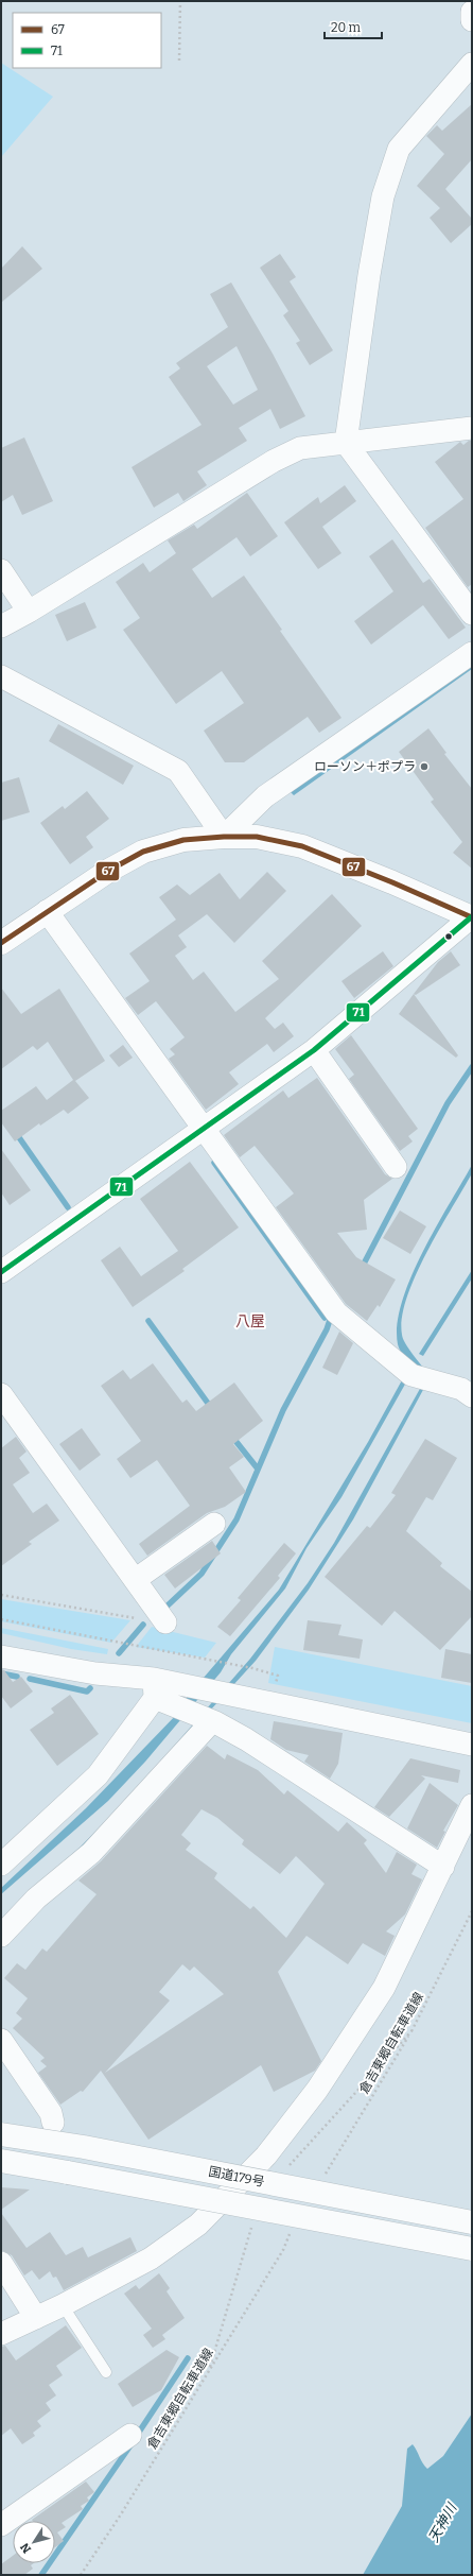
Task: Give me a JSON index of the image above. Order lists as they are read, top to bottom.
{
  "streets": {
    "main road": ["国道179号"],
    "path": ["倉吉東郷自転車道線"]
  },
  "districts": ["八屋"],
  "water": ["天神川"],
  "places": ["ローソン＋ポプラ"],
  "lines": ["transit line 67", "transit line 71"],
  "legend": ["67", "71"],
  "scale_bar": "20 m",
  "north": "bottom left"
}
